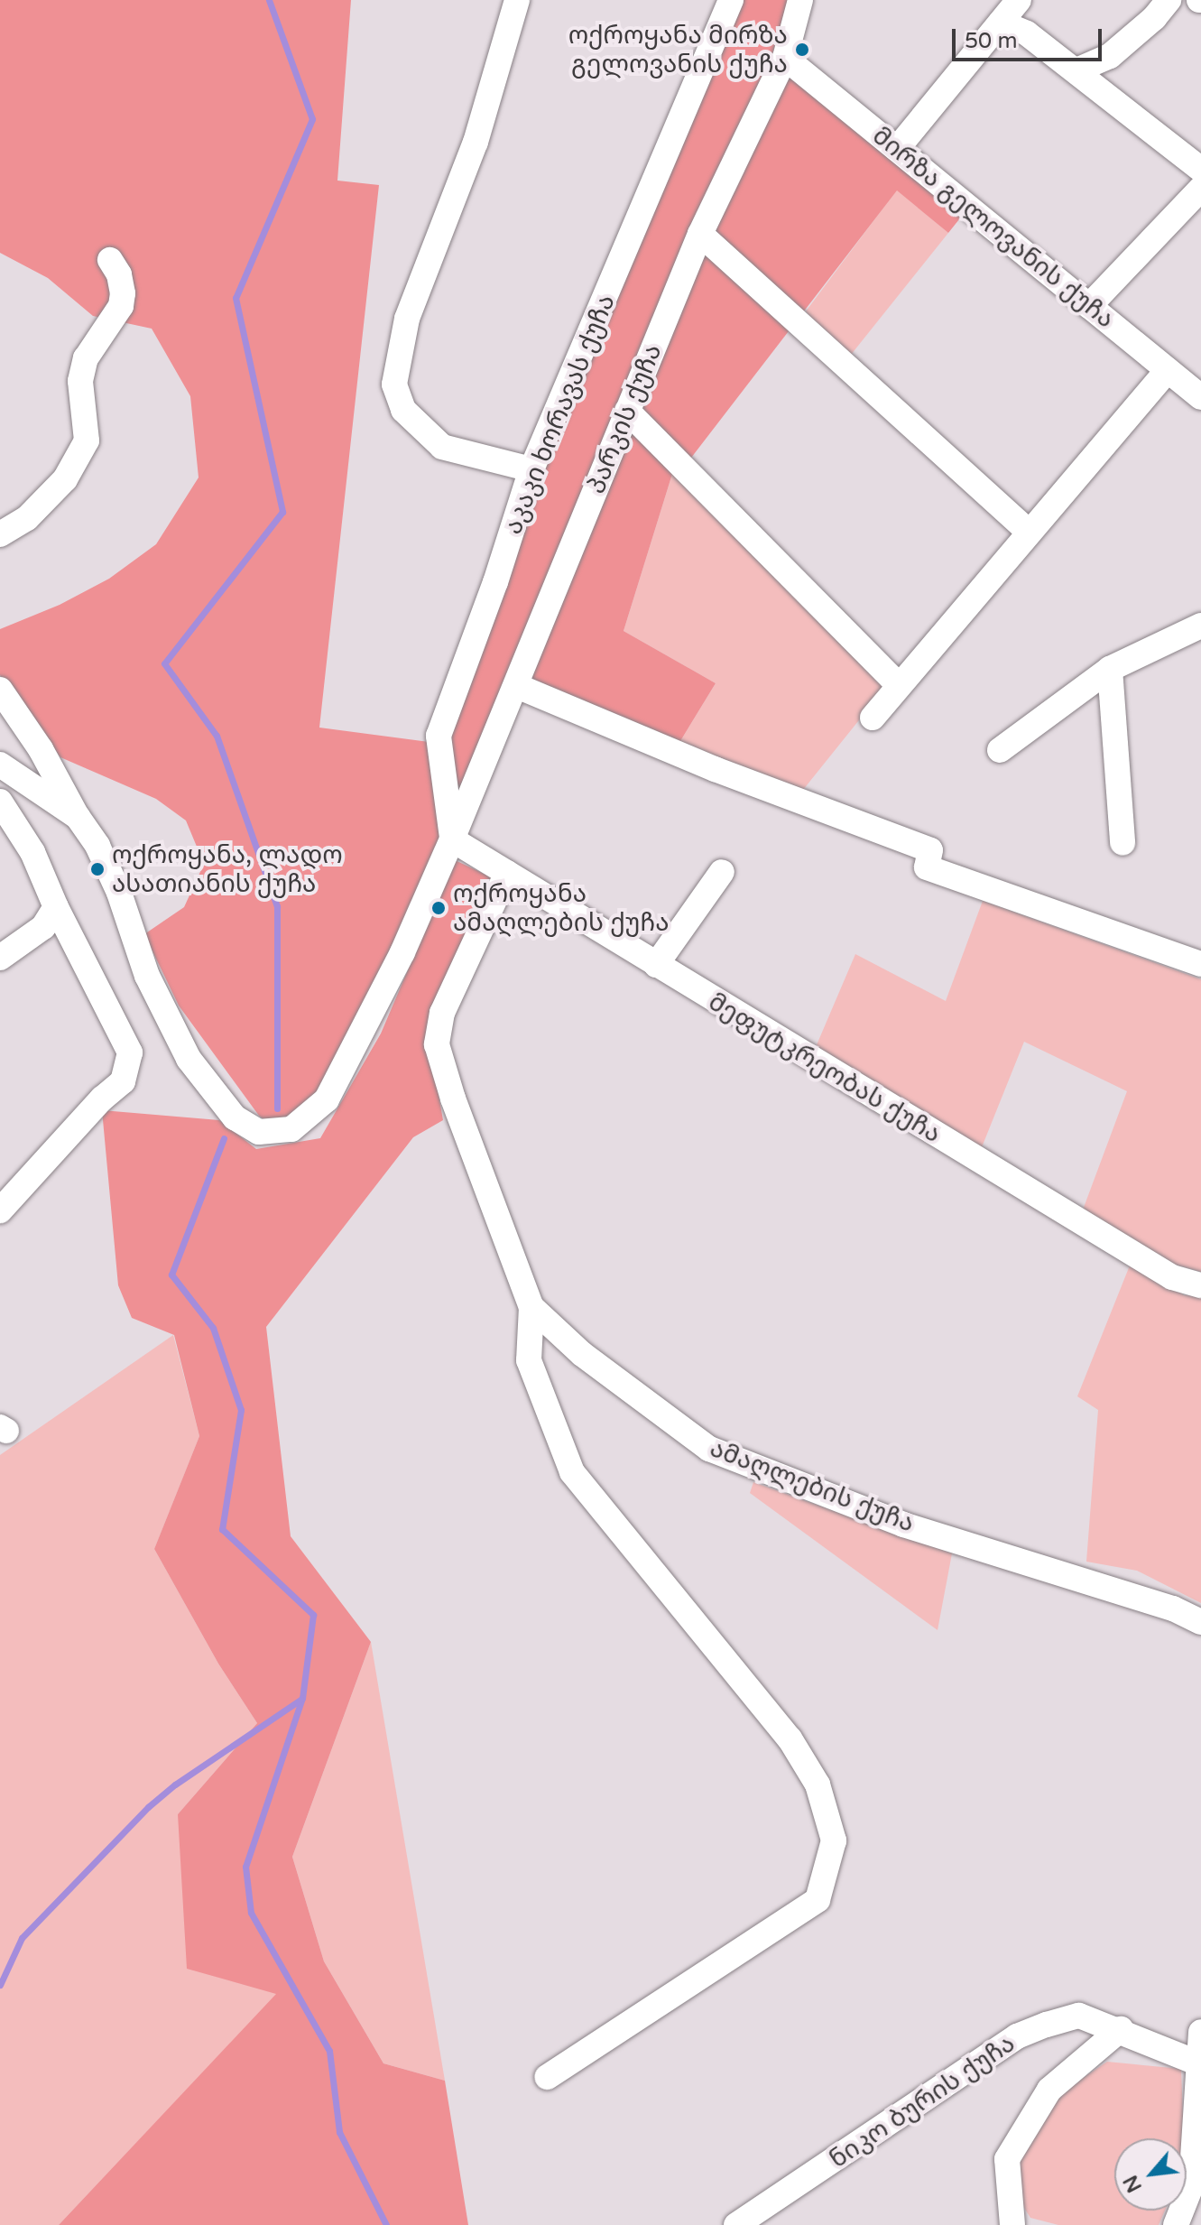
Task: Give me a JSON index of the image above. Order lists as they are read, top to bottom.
{
  "streets": {
    "street": [
      "მირზა გელოვანის ქუჩა",
      "აკაკი ხორავას ქუჩა",
      "პარკის ქუჩა",
      "მეფუტკრეობას ქუჩა",
      "ამაღლების ქუჩა",
      "ნიკო ბურის ქუჩა"
    ]
  },
  "crossings": [
    ["მირზა გელოვანის ქუჩა", "პარკის ქუჩა"],
    ["აკაკი ხორავას ქუჩა", "პარკის ქუჩა"],
    ["აკაკი ხორავას ქუჩა", "მეფუტკრეობას ქუჩა"],
    ["პარკის ქუჩა", "მეფუტკრეობას ქუჩა"],
    ["მეფუტკრეობას ქუჩა", "ამაღლების ქუჩა"]
  ],
  "places": ["ოქროყანა მირზა გელოვანის ქუჩა", "ოქროყანა, ლადო ასათიანის ქუჩა", "ოქროყანა ამაღლების ქუჩა"],
  "scale_bar": "50 m",
  "north": "bottom left"
}
